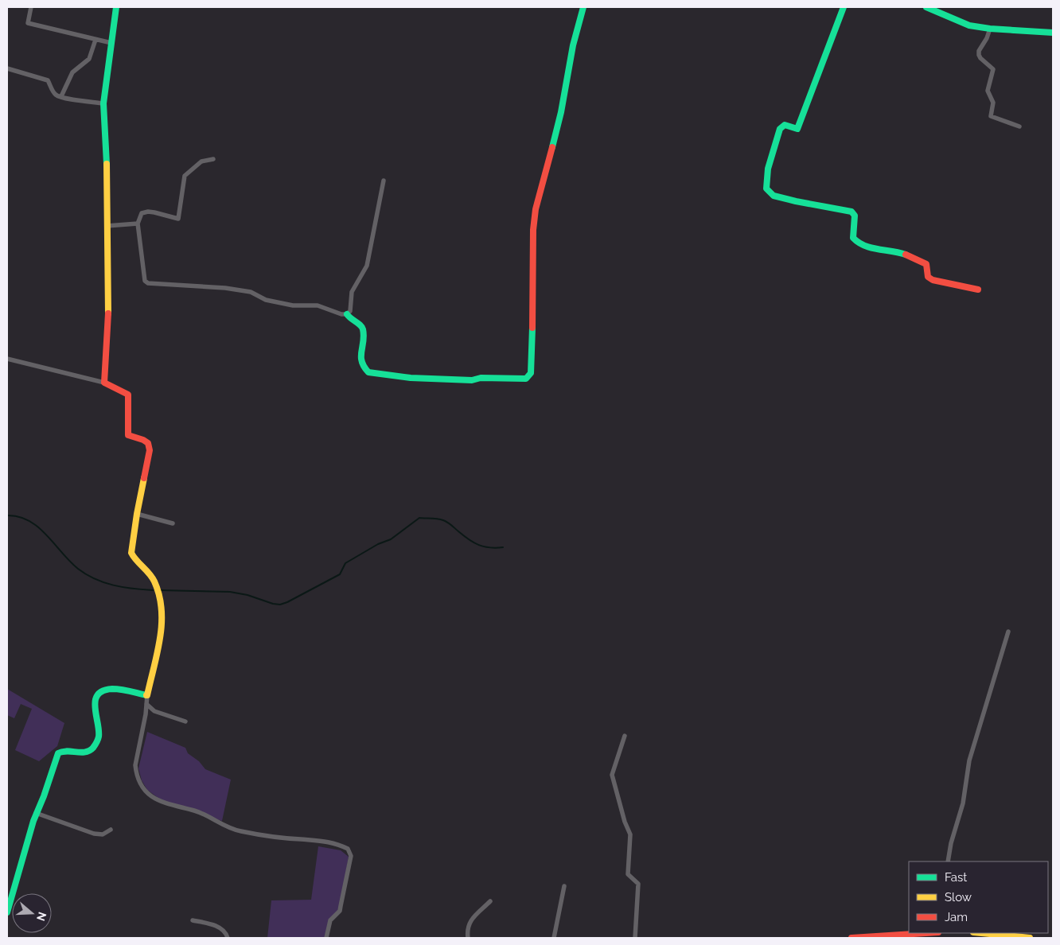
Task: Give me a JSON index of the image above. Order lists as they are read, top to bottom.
{
  "legend": ["Fast", "Slow", "Jam"],
  "north": "right"
}
